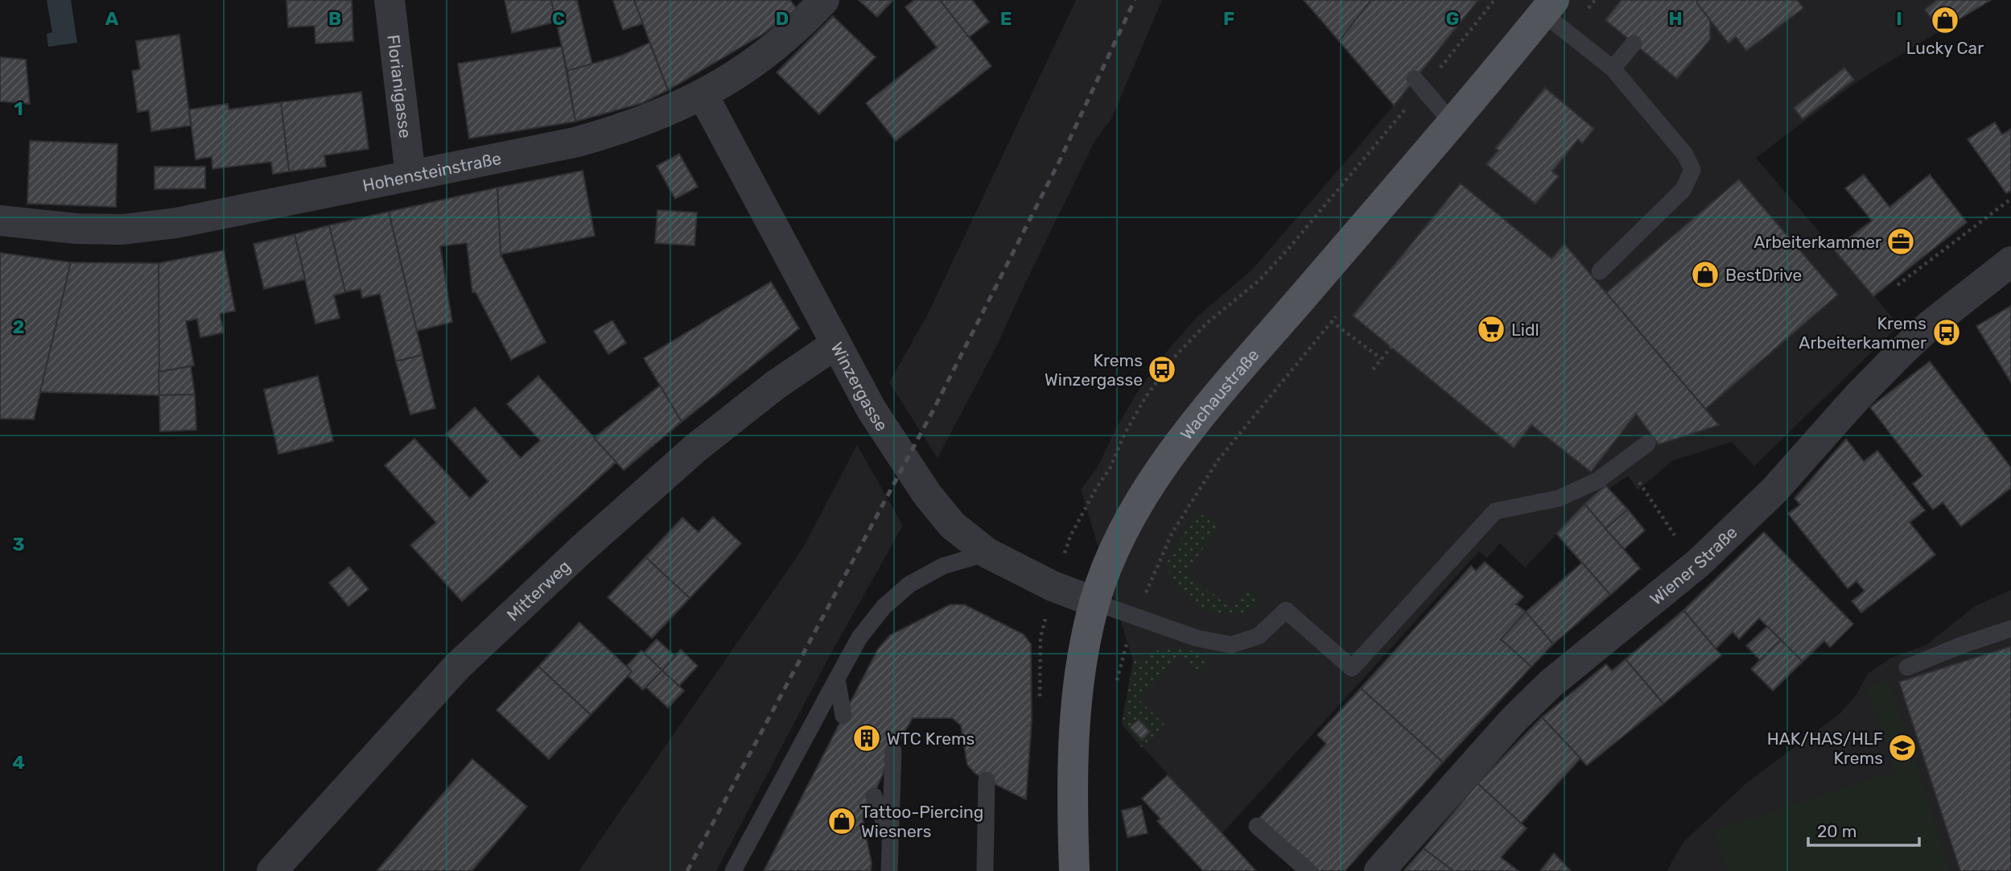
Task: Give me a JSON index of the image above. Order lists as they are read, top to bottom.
{
  "streets": {
    "main road": ["Wachaustraße"],
    "street": [
      "Florianigasse",
      "Hohensteinstraße",
      "Winzergasse",
      "Wiener Straße",
      "Mitterweg"
    ]
  },
  "crossings": [
    ["Florianigasse", "Hohensteinstraße"],
    ["Hohensteinstraße", "Winzergasse"],
    ["Winzergasse", "Wachaustraße"],
    ["Winzergasse", "Mitterweg"]
  ],
  "places": {
    "shop": ["Lucky Car", "BestDrive", "Tattoo-Piercing Wiesners"],
    "office": ["Arbeiterkammer"],
    "supermarket": ["Lidl"],
    "bus stop": ["Krems Arbeiterkammer", "Krems Winzergasse"],
    "building": ["WTC Krems"],
    "school or university": ["HAK/HAS/HLF Krems"]
  },
  "scale_bar": "20 m",
  "grid": {
    "columns": [
      "A",
      "B",
      "C",
      "D",
      "E",
      "F",
      "G",
      "H",
      "I"
    ],
    "rows": [
      "1",
      "2",
      "3",
      "4"
    ]
  }
}
